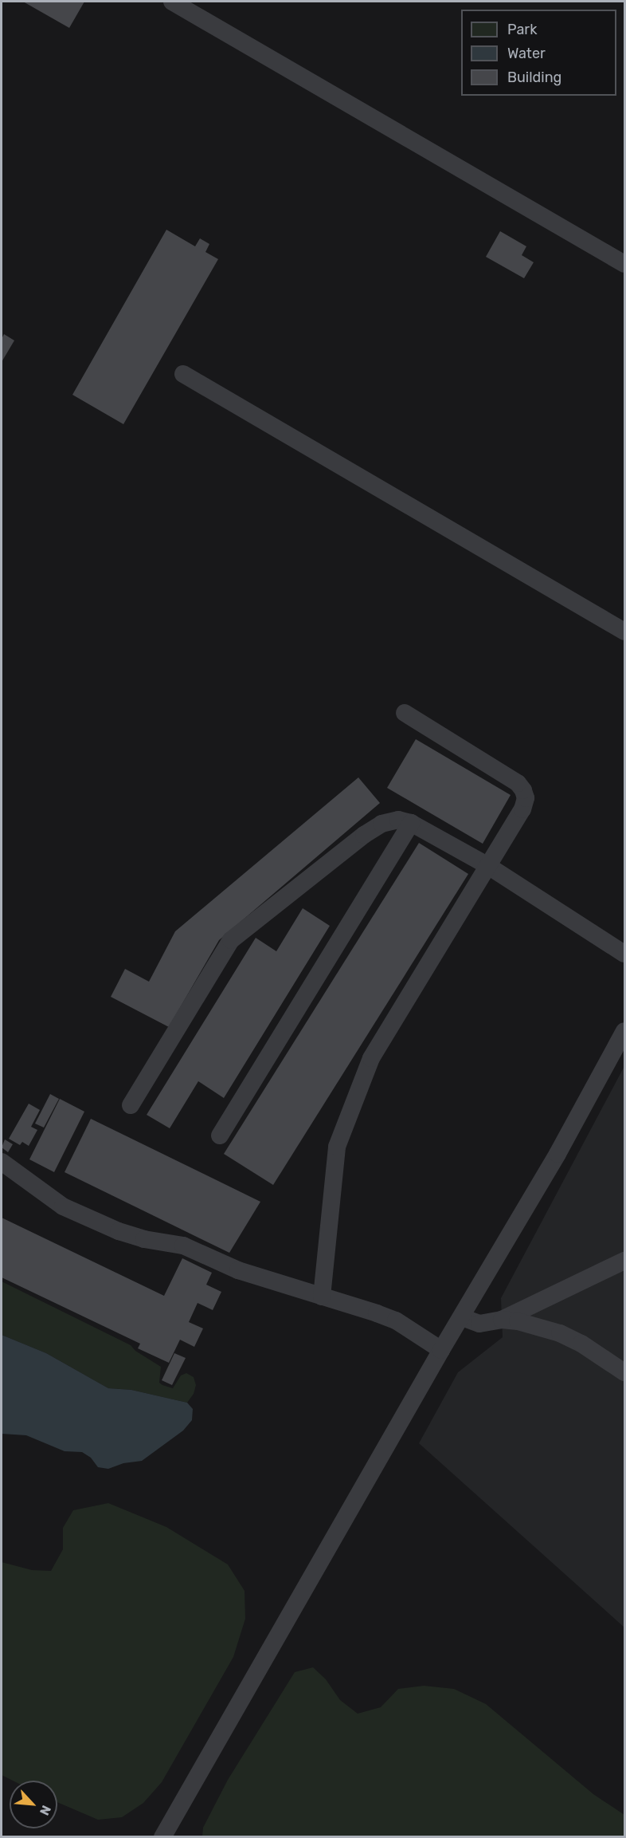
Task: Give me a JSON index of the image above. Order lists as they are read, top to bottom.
{
  "legend": ["Park", "Water", "Building"],
  "north": "bottom right"
}
